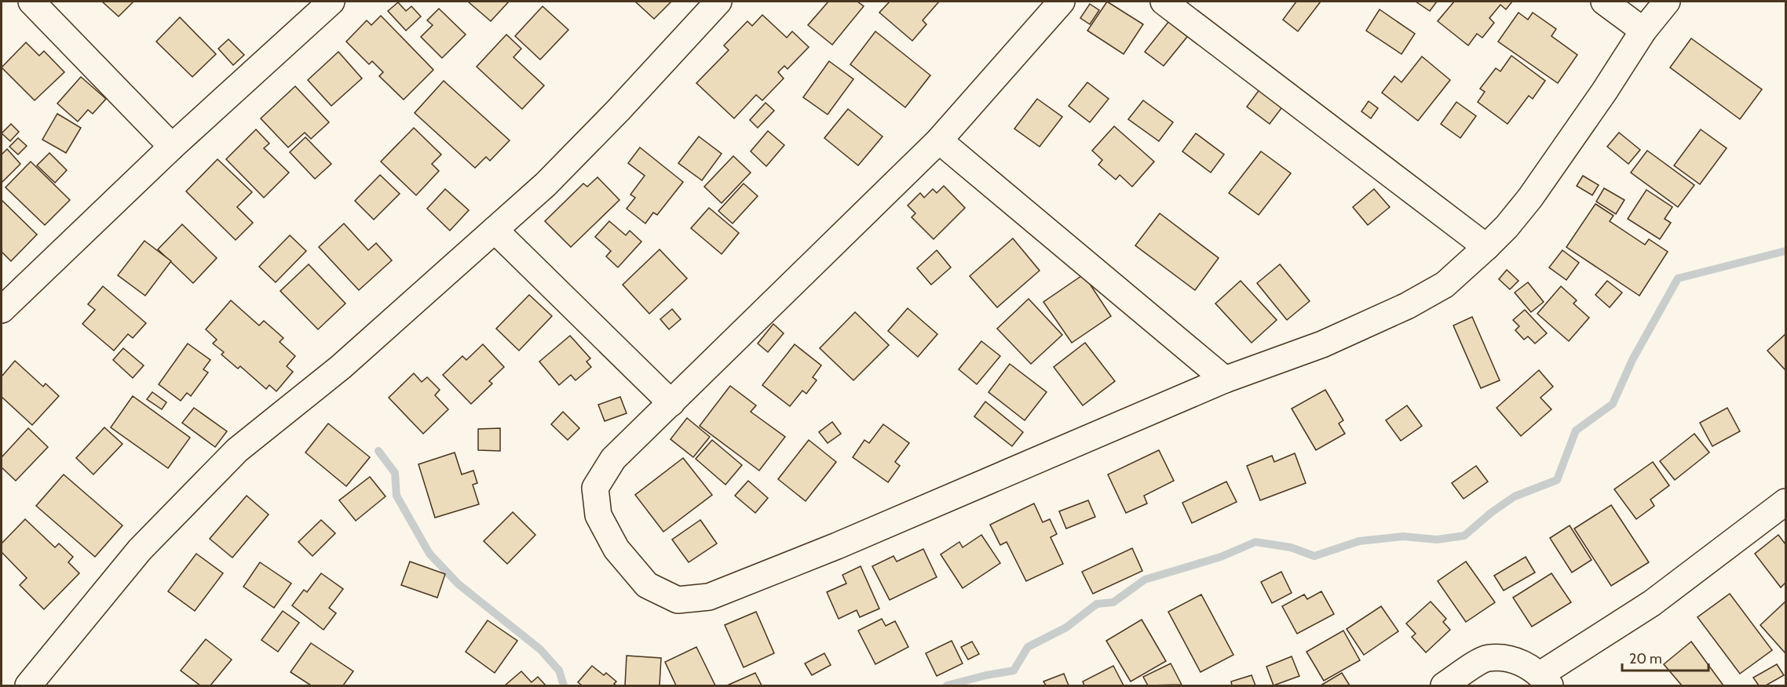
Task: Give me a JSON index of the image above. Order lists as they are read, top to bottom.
{
  "scale_bar": "20 m"
}
